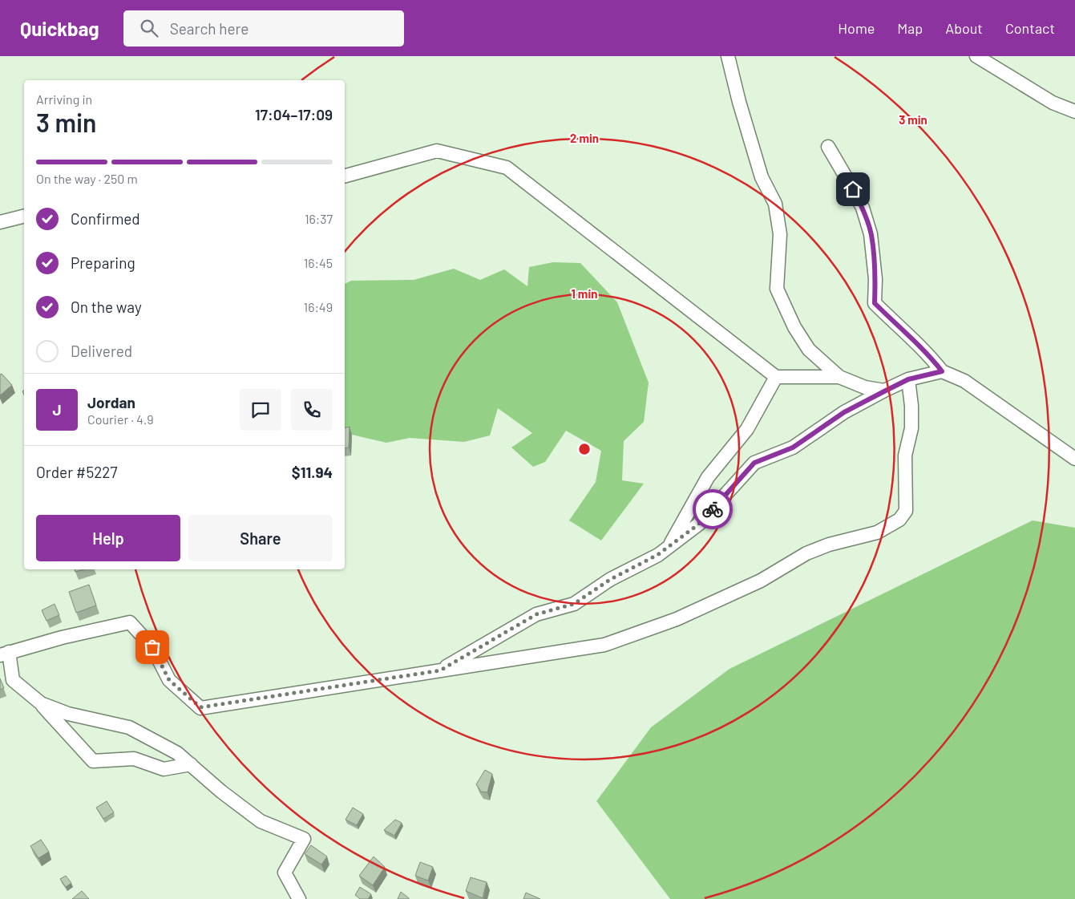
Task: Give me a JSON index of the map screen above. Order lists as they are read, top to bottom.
{
  "page": {
    "header": "Quickbag",
    "search": "Search here",
    "nav": [
      "Home",
      "Map",
      "About",
      "Contact"
    ],
    "heading": ["3 min", "Arriving in", "17:04–17:09"],
    "panel": [
      "Jordan",
      "Courier · 4.9",
      "Order #5227",
      "$11.94"
    ],
    "bar": "On the way · 250 m",
    "list": [
      ["Confirmed", "16:37"],
      ["Preparing", "16:45"],
      ["On the way", "16:49"],
      "Delivered"
    ],
    "round": "J",
    "buttons": ["Help", "Share"]
  },
  "rings": ["3 min", "2 min", "1 min"]
}
